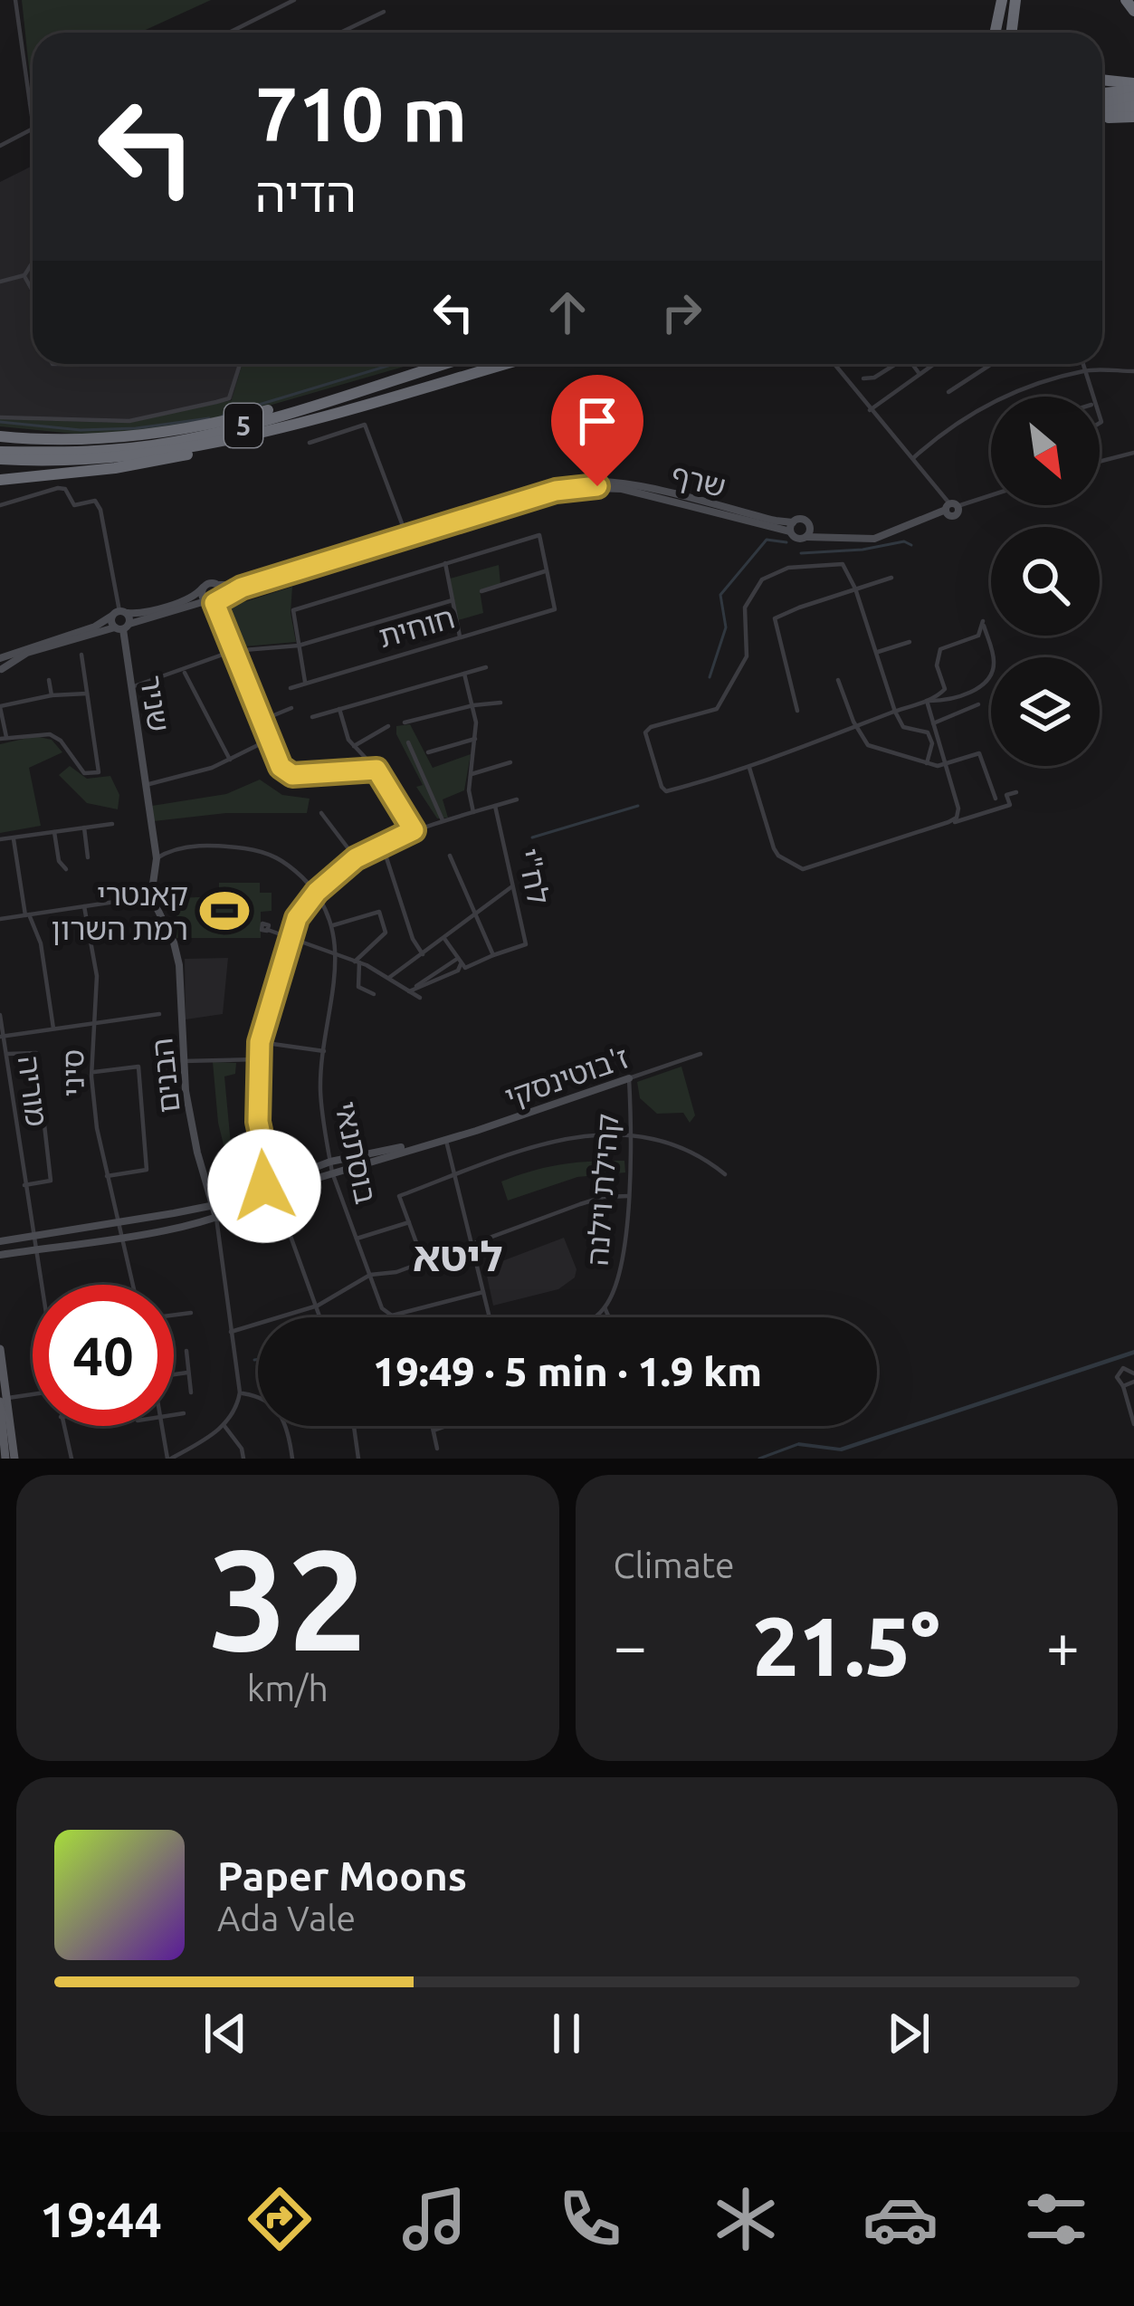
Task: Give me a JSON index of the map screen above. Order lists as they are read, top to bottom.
{
  "streets": {
    "highway": ["5"],
    "street": [
      "שרף",
      "חוחית",
      "שניר",
      "לח\"י",
      "סיני",
      "הבנים",
      "ז'בוטינסקי",
      "מוריה",
      "בוסתנאי",
      "קהילת וילנה"
    ]
  },
  "crossings": [
    ["שרף", "שניר"],
    ["ז'בוטינסקי", "בוסתנאי"],
    ["ז'בוטינסקי", "קהילת וילנה"]
  ],
  "districts": ["ליטא"],
  "places": {
    "sports": ["קאנטרי רמת השרון"]
  },
  "north": "bottom right",
  "page": {
    "turn": ["710 m", "הדיה"],
    "limit": "40",
    "trip": "19:49 · 5 min · 1.9 km",
    "tile": [
      ["32", "km/h"],
      "Climate"
    ],
    "heat": ["−", "21.5°", "+"],
    "song": ["Paper Moons", "Ada Vale"],
    "tabs": "19:44"
  }
}
